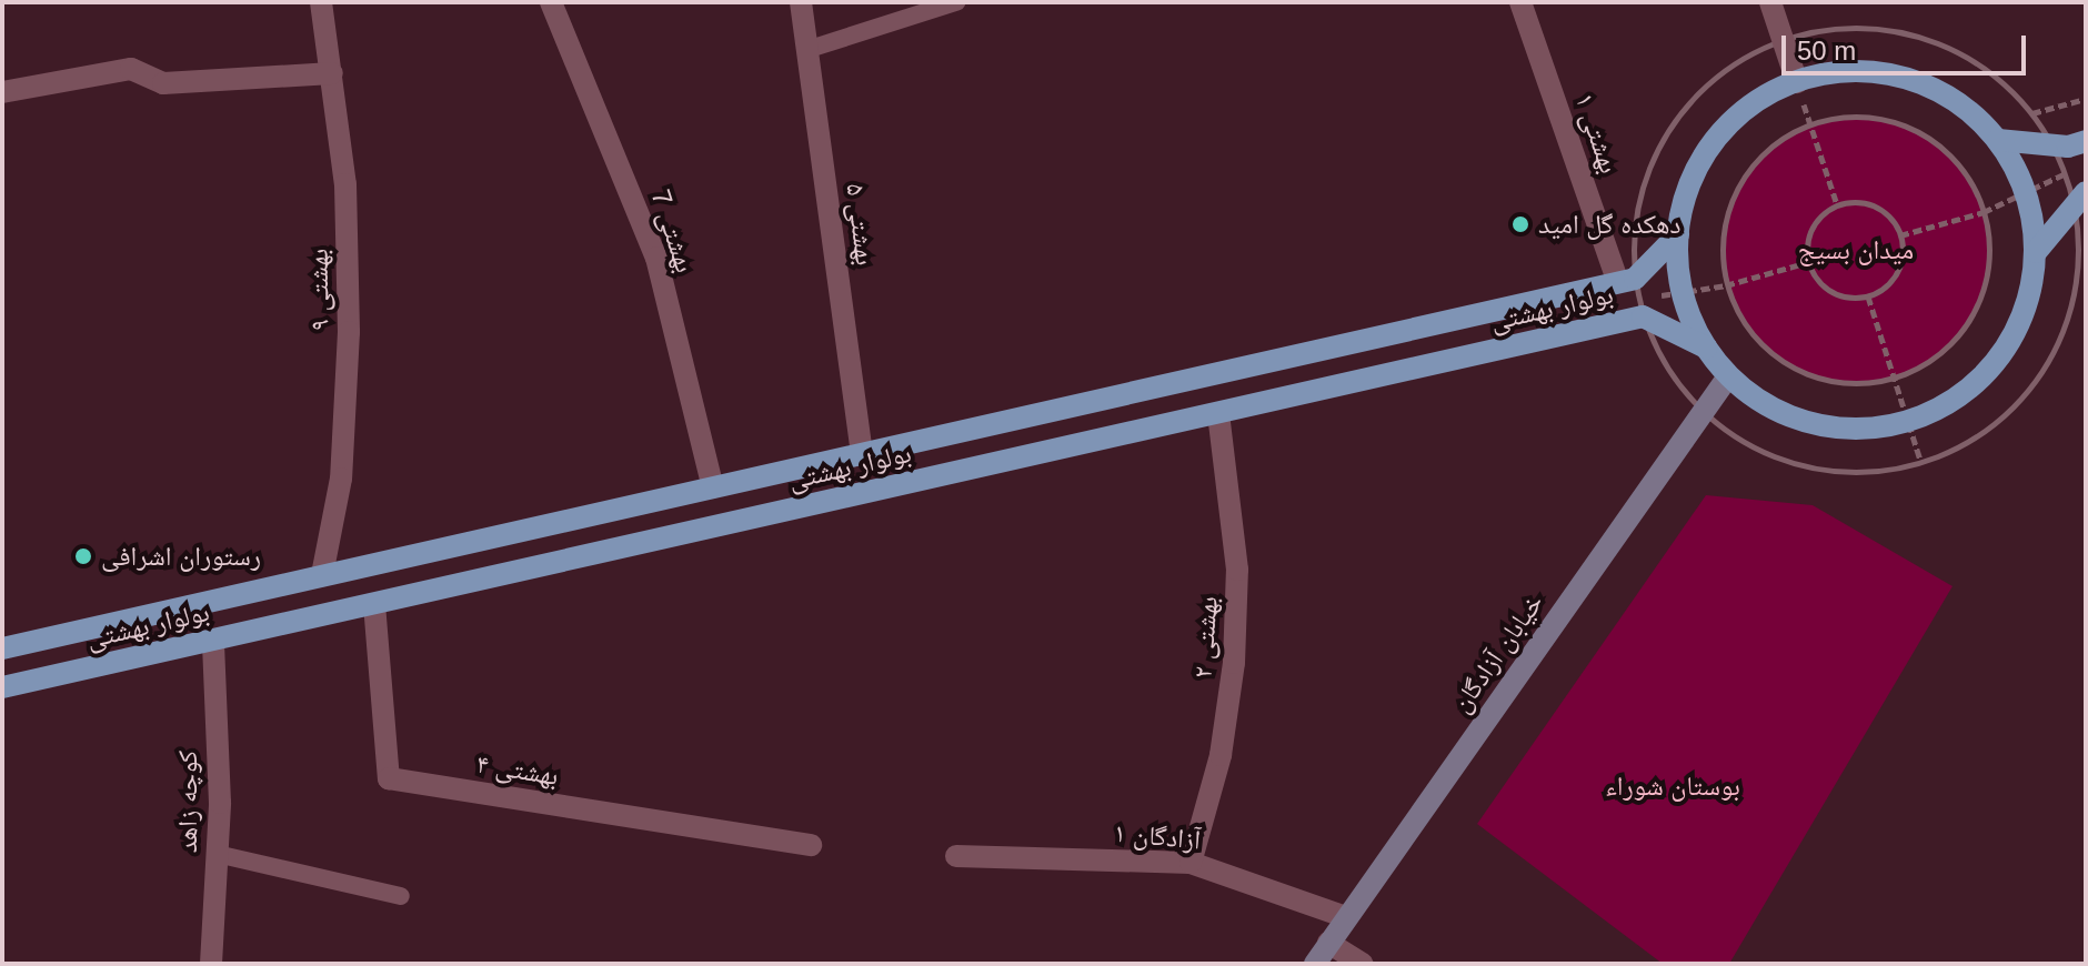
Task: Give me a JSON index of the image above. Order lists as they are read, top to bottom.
{
  "streets": {
    "main road": ["بولوار بهشتی", "خیابان آزادگان"],
    "street": [
      "بهشتی ۱",
      "بهشتی ۵",
      "بهشتی 7",
      "بهشتی ۹",
      "بهشتی ۲",
      "بهشتی ۴",
      "کوچه زاهد",
      "آزادگان ۱"
    ]
  },
  "crossings": [
    ["بهشتی ۱", "بولوار بهشتی"],
    ["بهشتی ۵", "بولوار بهشتی"],
    ["بهشتی 7", "بولوار بهشتی"],
    ["بهشتی ۹", "بولوار بهشتی"],
    ["بولوار بهشتی", "بهشتی ۲"],
    ["بولوار بهشتی", "بهشتی ۴"],
    ["بولوار بهشتی", "کوچه زاهد"],
    ["بهشتی ۲", "آزادگان ۱"],
    ["خیابان آزادگان", "آزادگان ۱"]
  ],
  "parks": ["میدان بسیج", "بوستان شوراء"],
  "places": ["دهکده گل امید", "رستوران اشرافی"],
  "scale_bar": "50 m"
}
